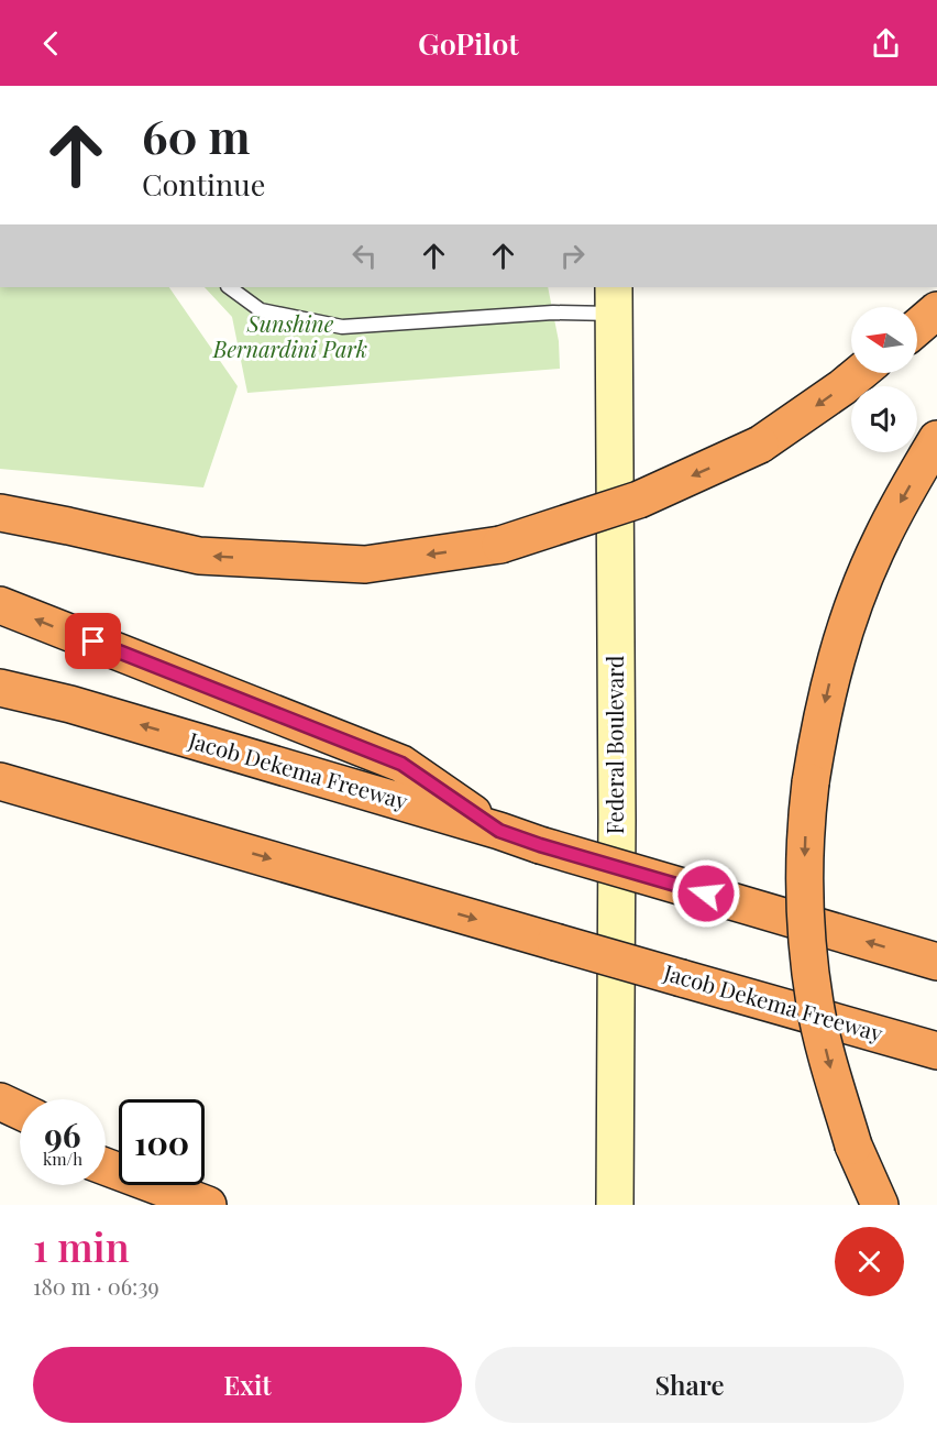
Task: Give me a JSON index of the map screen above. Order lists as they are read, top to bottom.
{
  "streets": {
    "highway": ["Jacob Dekema Freeway"],
    "main road": ["Federal Boulevard"]
  },
  "parks": ["Sunshine Bernardini Park"],
  "north": "left",
  "page": {
    "header": "GoPilot",
    "turn": ["60 m", "Continue"],
    "speed": "96 km/h",
    "limit": "100",
    "heading": ["1 min", "180 m · 06:39"],
    "buttons": ["Exit", "Share"]
  }
}
